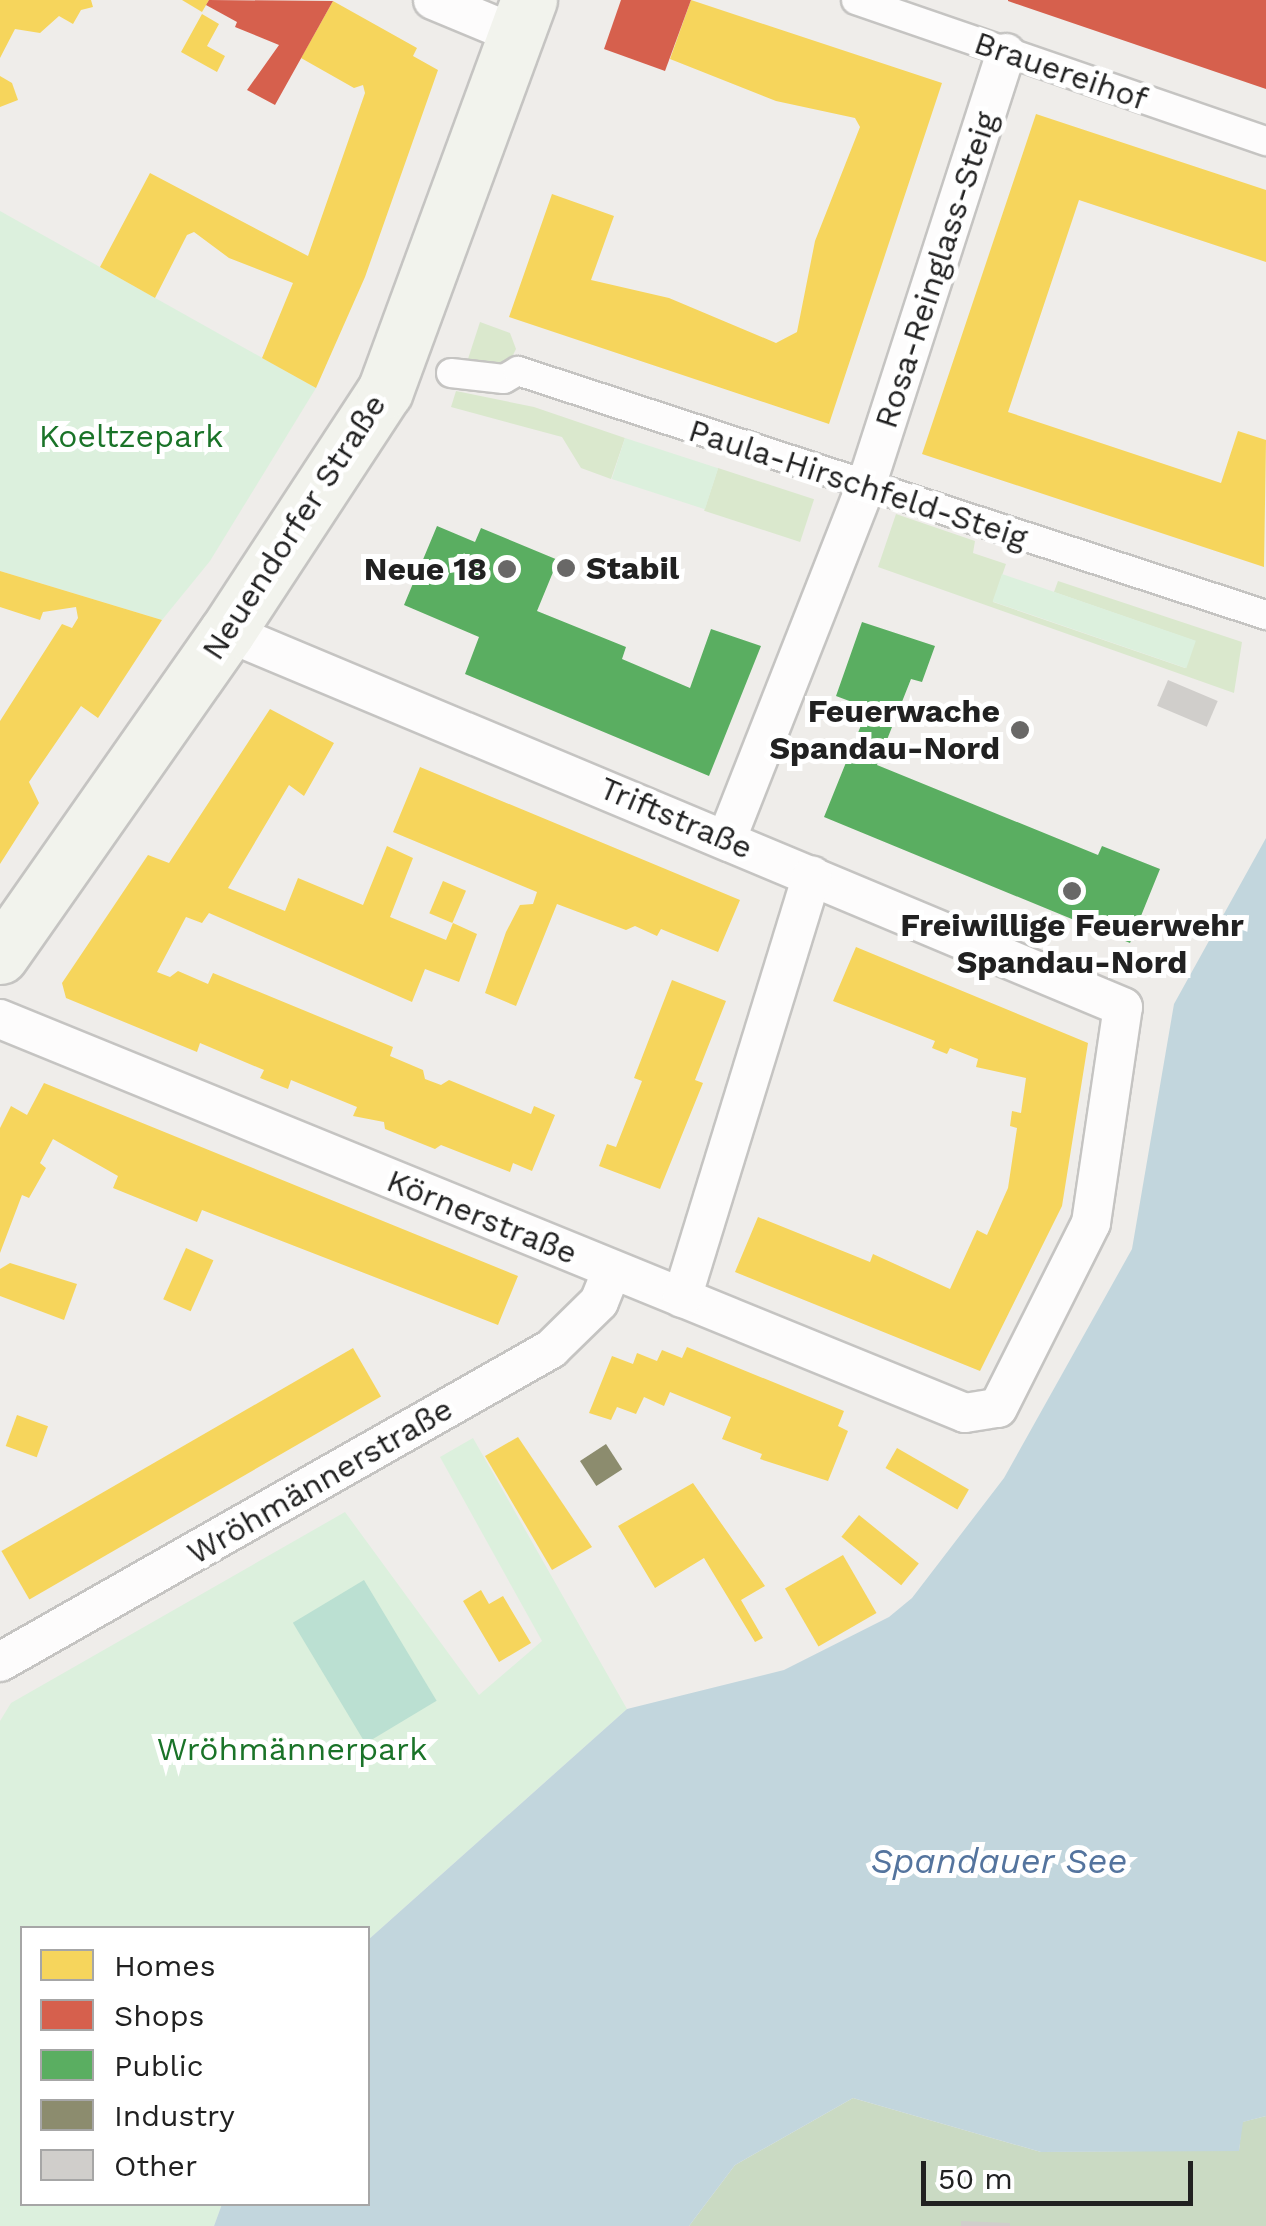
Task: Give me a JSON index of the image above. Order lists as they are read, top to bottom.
{
  "streets": {
    "main road": ["Neuendorfer Straße"],
    "street": [
      "Brauereihof",
      "Rosa-Reinglass-Steig",
      "Paula-Hirschfeld-Steig",
      "Triftstraße",
      "Körnerstraße",
      "Wröhmännerstraße"
    ]
  },
  "crossings": [
    ["Brauereihof", "Rosa-Reinglass-Steig"],
    ["Rosa-Reinglass-Steig", "Paula-Hirschfeld-Steig"],
    ["Rosa-Reinglass-Steig", "Triftstraße"],
    ["Neuendorfer Straße", "Triftstraße"],
    ["Triftstraße", "Körnerstraße"],
    ["Körnerstraße", "Wröhmännerstraße"]
  ],
  "water": ["Spandauer See"],
  "parks": ["Koeltzepark", "Wröhmännerpark"],
  "places": [
    "Stabil",
    "Neue 18",
    "Feuerwache Spandau-Nord",
    "Freiwillige Feuerwehr Spandau-Nord"
  ],
  "legend": [
    "Homes",
    "Shops",
    "Public",
    "Industry",
    "Other"
  ],
  "scale_bar": "50 m"
}
